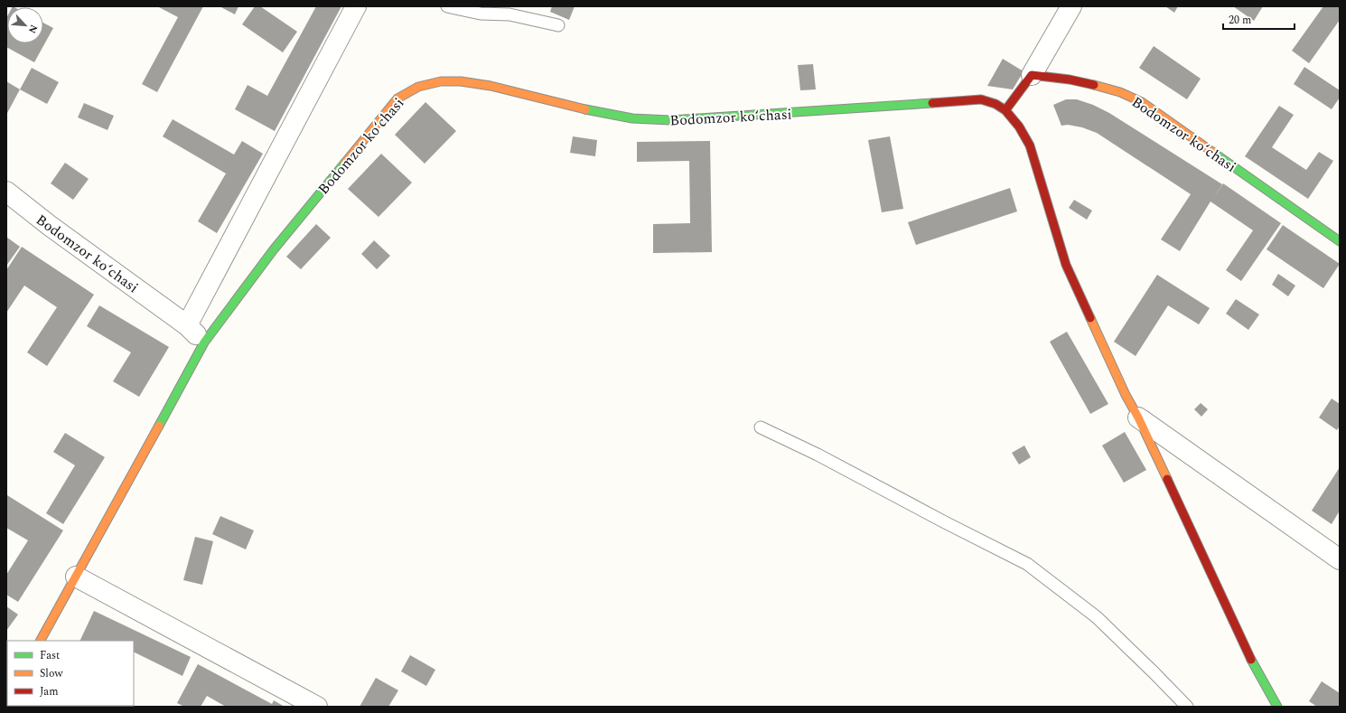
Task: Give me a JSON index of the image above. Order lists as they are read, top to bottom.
{
  "streets": {
    "street": ["Bodomzor koʻchasi"]
  },
  "legend": ["Fast", "Slow", "Jam"],
  "scale_bar": "20 m",
  "north": "bottom right"
}
